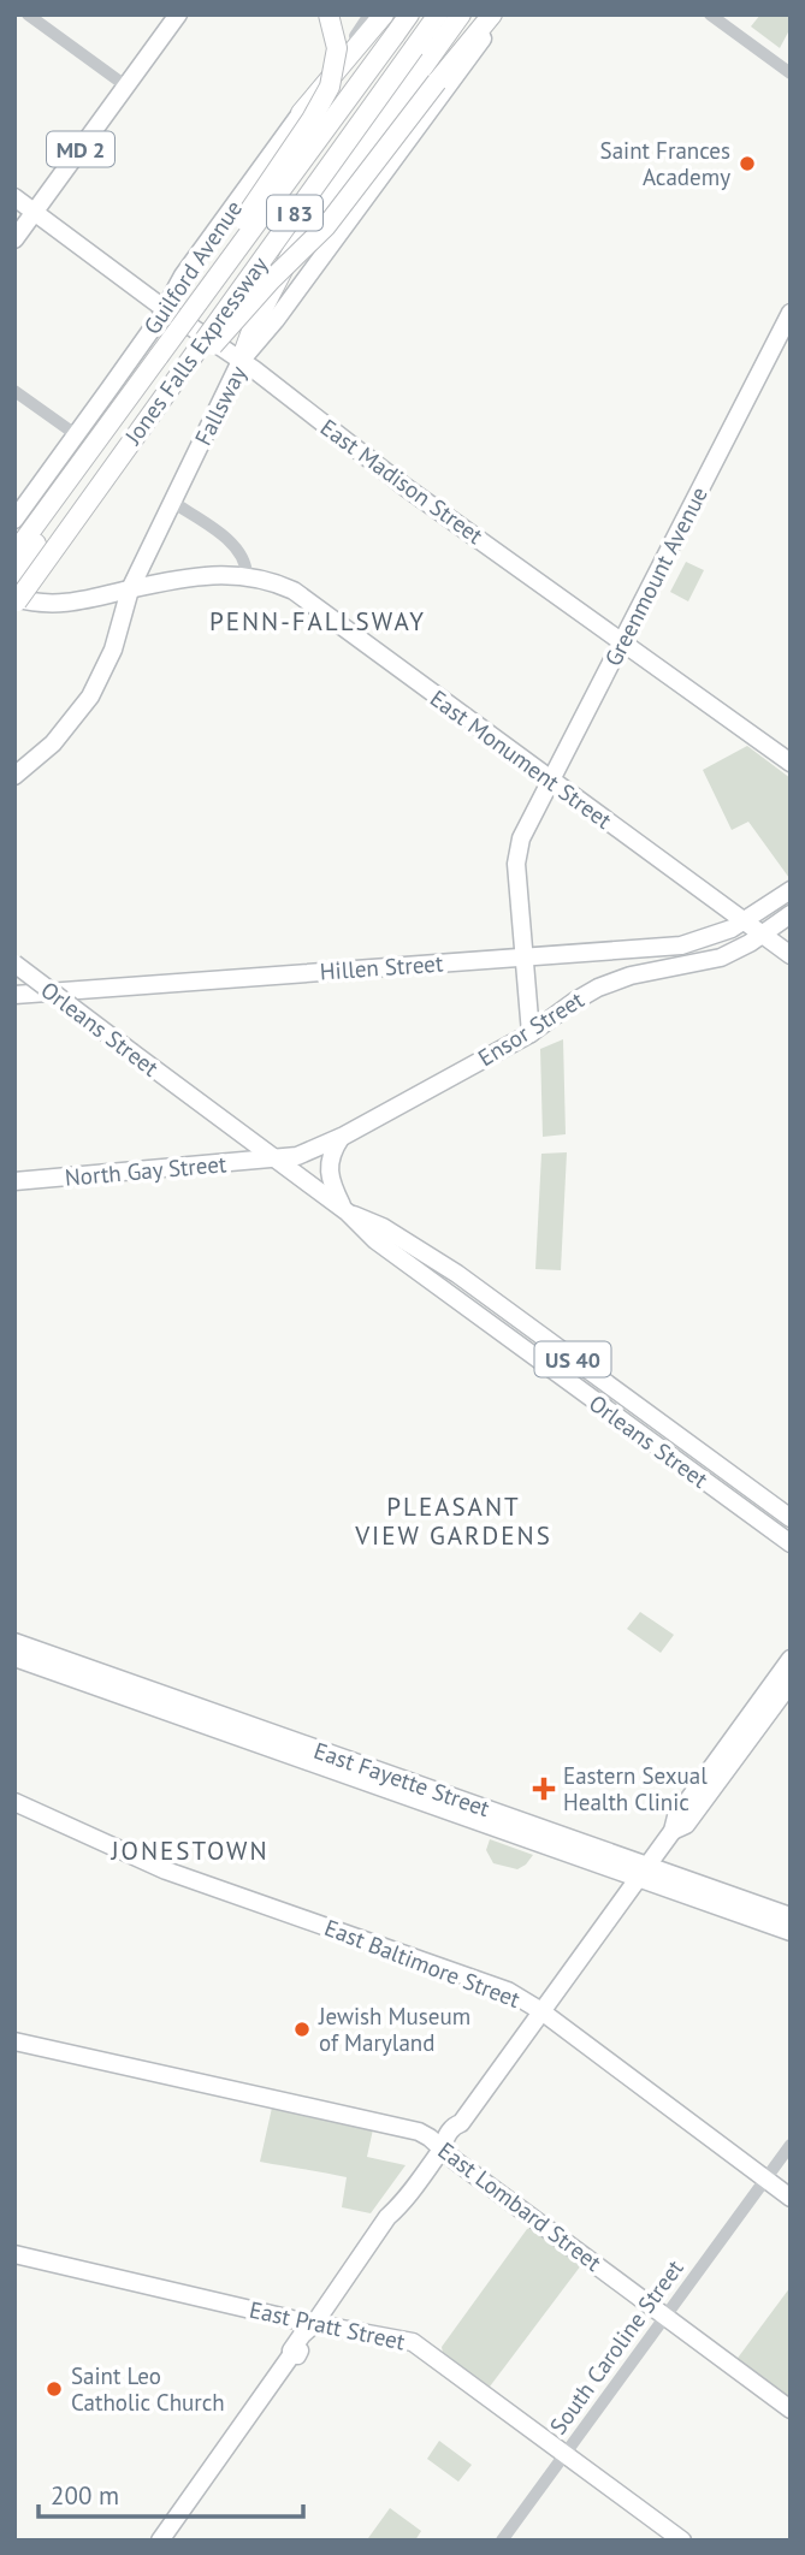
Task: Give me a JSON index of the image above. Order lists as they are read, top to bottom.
{
  "streets": {
    "highway": ["I 83", "Jones Falls Expressway"],
    "main road": [
      "MD 2",
      "Guilford Avenue",
      "Fallsway",
      "East Madison Street",
      "Greenmount Avenue",
      "East Monument Street",
      "Hillen Street",
      "Orleans Street",
      "Ensor Street",
      "North Gay Street",
      "US 40",
      "East Fayette Street",
      "East Baltimore Street",
      "East Lombard Street",
      "East Pratt Street"
    ],
    "street": ["South Caroline Street"]
  },
  "crossings": [
    ["MD 2", "East Madison Street"],
    ["Guilford Avenue", "East Madison Street"],
    ["Jones Falls Expressway", "East Monument Street"],
    ["Fallsway", "East Madison Street"],
    ["Fallsway", "East Monument Street"],
    ["East Madison Street", "Greenmount Avenue"],
    ["Greenmount Avenue", "East Monument Street"],
    ["Greenmount Avenue", "Hillen Street"],
    ["East Monument Street", "Hillen Street"],
    ["East Monument Street", "Ensor Street"],
    ["Orleans Street", "Ensor Street"],
    ["Orleans Street", "North Gay Street"],
    ["Ensor Street", "North Gay Street"],
    ["East Baltimore Street", "South Caroline Street"],
    ["East Lombard Street", "South Caroline Street"],
    ["East Pratt Street", "South Caroline Street"]
  ],
  "districts": ["PENN-FALLSWAY", "PLEASANT VIEW GARDENS", "JONESTOWN"],
  "places": {
    "other": ["Saint Frances Academy", "Jewish Museum of Maryland", "Saint Leo Catholic Church"],
    "health": ["Eastern Sexual Health Clinic"]
  },
  "scale_bar": "200 m"
}
